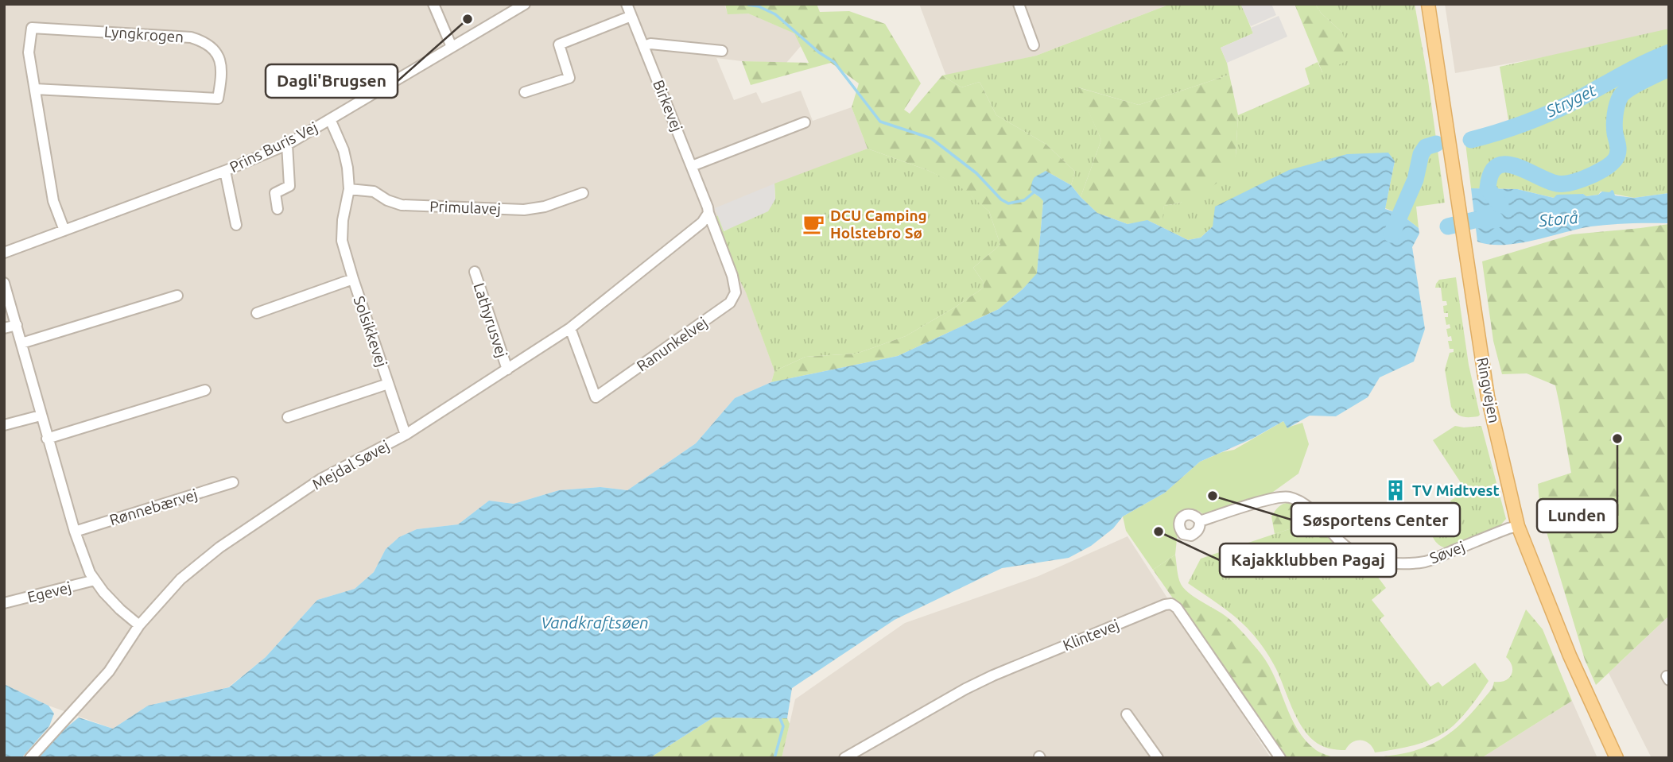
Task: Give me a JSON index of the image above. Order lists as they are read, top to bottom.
{
  "streets": {
    "main road": ["Ringvejen"],
    "street": [
      "Lyngkrogen",
      "Birkevej",
      "Prins Buris Vej",
      "Primulavej",
      "Lathyrusvej",
      "Solsikkevej",
      "Ranunkelvej",
      "Mejdal Søvej",
      "Rønnebærvej",
      "Søvej",
      "Egevej",
      "Klintevej"
    ]
  },
  "crossings": [
    ["Lyngkrogen", "Prins Buris Vej"],
    ["Birkevej", "Ranunkelvej"],
    ["Birkevej", "Mejdal Søvej"],
    ["Prins Buris Vej", "Solsikkevej"],
    ["Primulavej", "Solsikkevej"],
    ["Lathyrusvej", "Mejdal Søvej"],
    ["Solsikkevej", "Mejdal Søvej"],
    ["Ranunkelvej", "Mejdal Søvej"],
    ["Ringvejen", "Søvej"]
  ],
  "water": ["Stryget", "Storå", "Vandkraftsøen"],
  "places": {
    "other": [
      "Dagli'Brugsen",
      "Lunden",
      "Søsportens Center",
      "Kajakklubben Pagaj"
    ],
    "cafe": ["DCU Camping Holstebro Sø"],
    "building": ["TV Midtvest"]
  }
}
